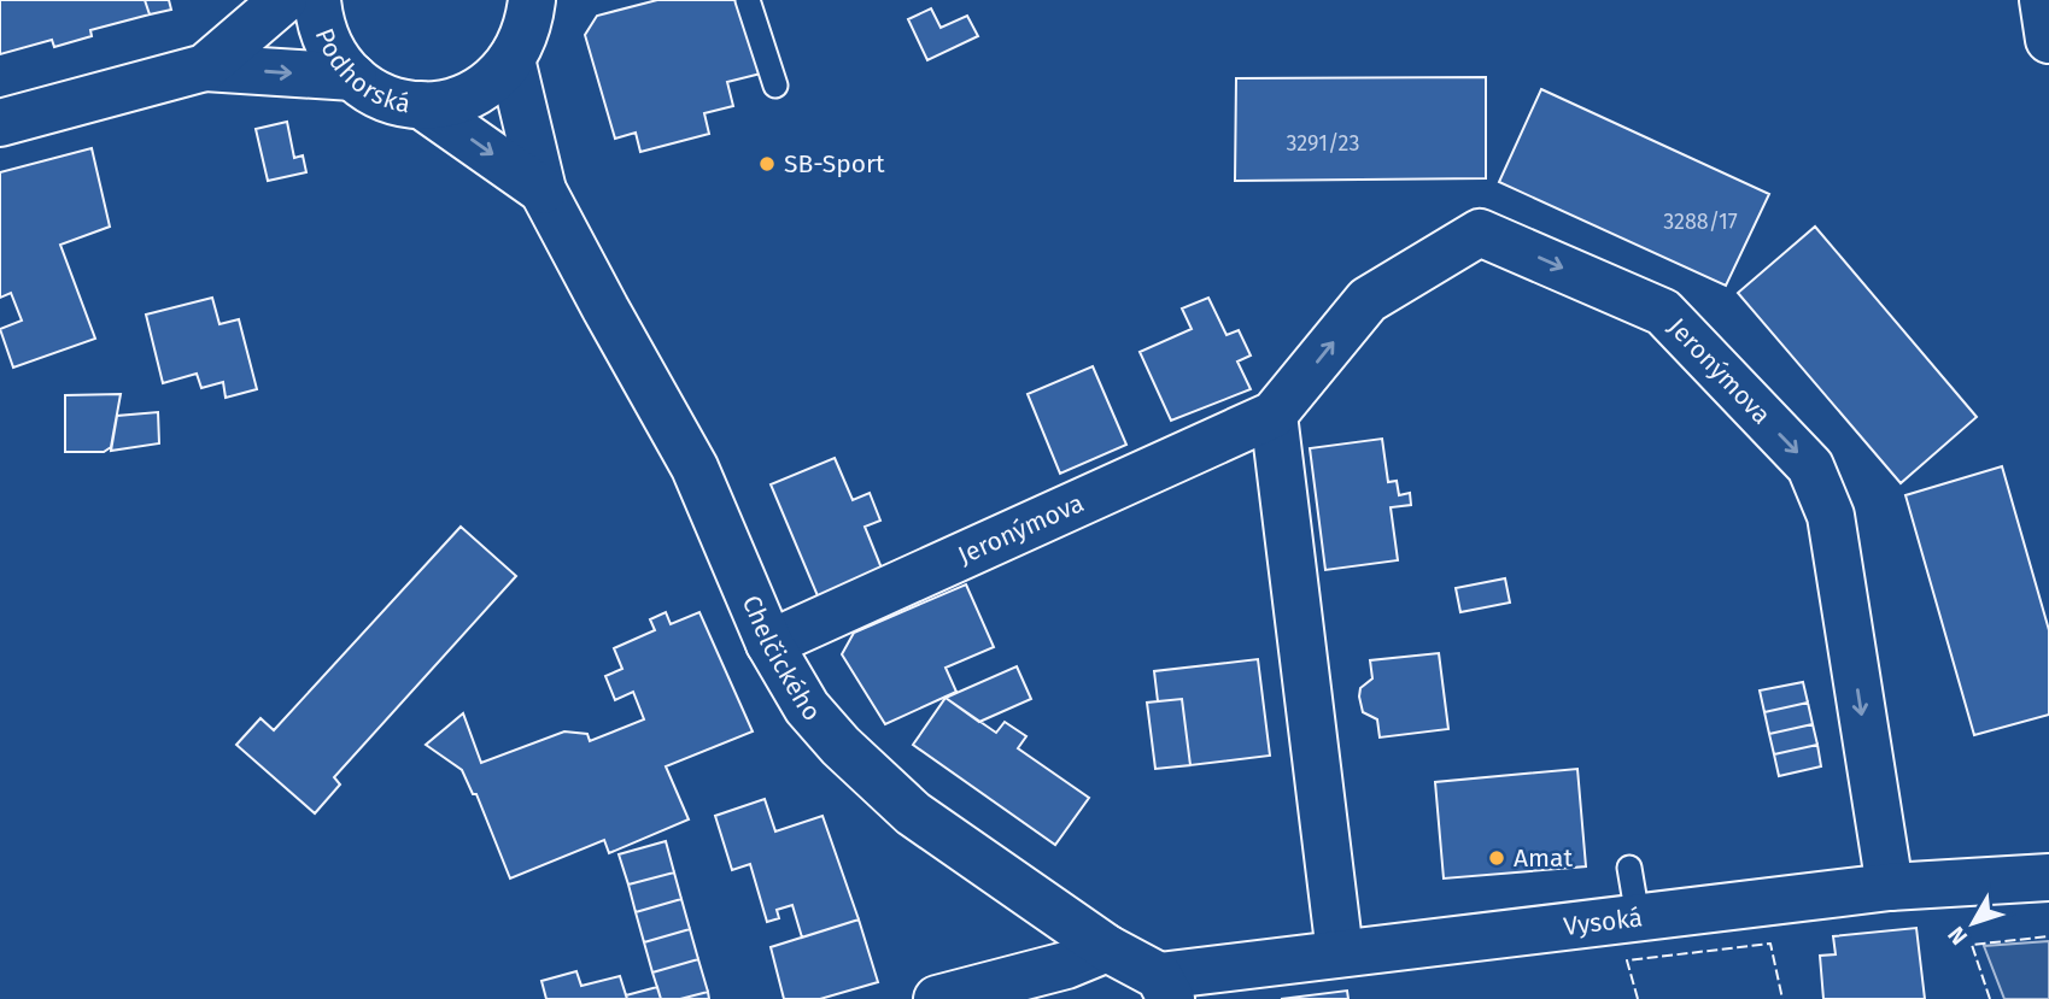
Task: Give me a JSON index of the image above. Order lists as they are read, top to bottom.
{
  "streets": {
    "street": [
      "Podhorská",
      "Jeronýmova",
      "Chelčického",
      "Vysoká"
    ]
  },
  "crossings": [
    ["Podhorská", "Chelčického"],
    ["Jeronýmova", "Chelčického"],
    ["Jeronýmova", "Vysoká"],
    ["Chelčického", "Vysoká"]
  ],
  "places": ["SB-Sport", "Amat"],
  "house_numbers": ["3291/23", "3288/17"],
  "north": "bottom left"
}
